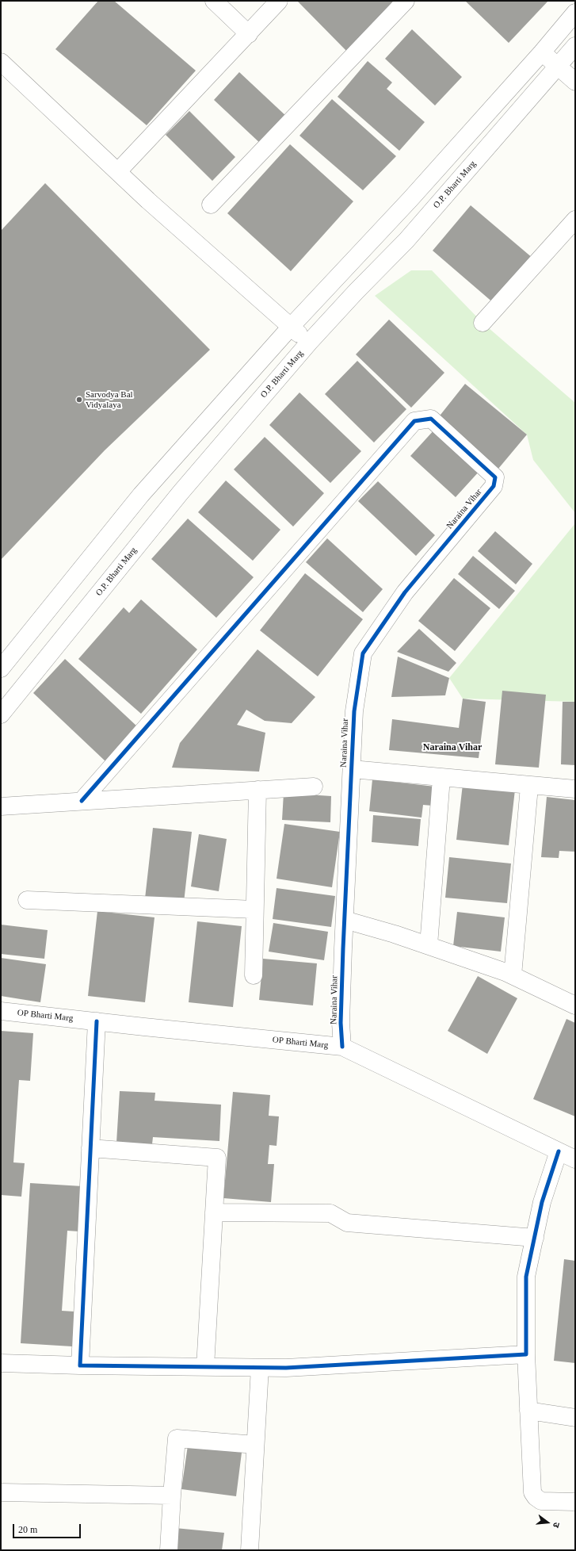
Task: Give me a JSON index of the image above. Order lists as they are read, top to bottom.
{
  "streets": {
    "street": ["O.P. Bharti Marg", "Naraina Vihar", "OP Bharti Marg"]
  },
  "crossings": [
    ["Naraina Vihar", "OP Bharti Marg"]
  ],
  "districts": ["Naraina Vihar"],
  "places": ["Sarvodya Bal Vidyalaya"],
  "scale_bar": "20 m",
  "north": "right"
}
